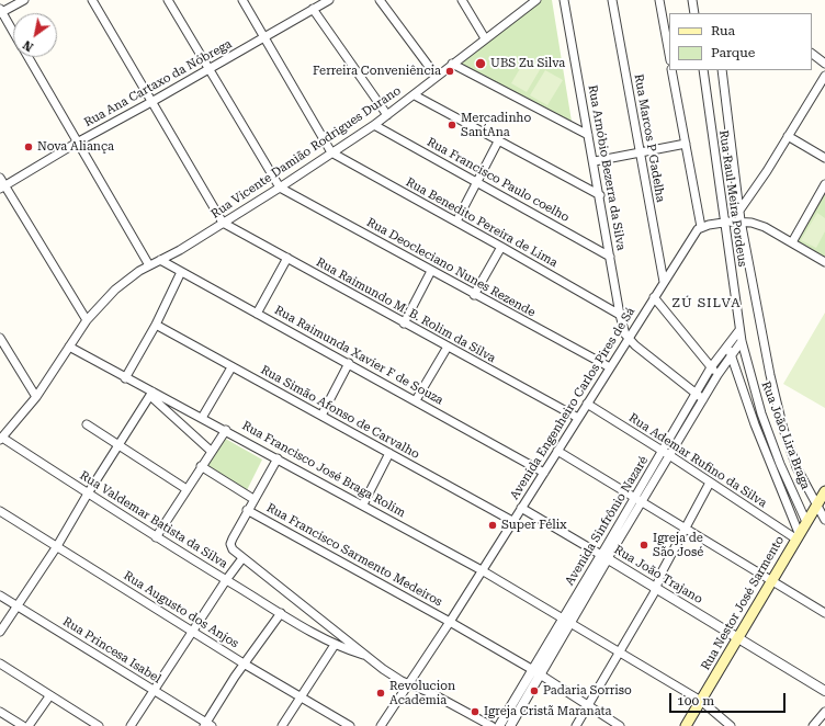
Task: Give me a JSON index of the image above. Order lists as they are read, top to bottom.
{
  "streets": {
    "main road": ["Rua Nestor José Sarmento"],
    "street": [
      "Rua Ana Cartaxo da Nóbrega",
      "Rua Marcos P Gadelha",
      "Rua Vicente Damião Rodrigues Durano",
      "Rua Arnóbio Bezerra da Silva",
      "Rua Francisco Paulo coelho",
      "Rua Raul Meira Pordeus",
      "Rua Benedito Pereira de Lima",
      "Rua Deocleciano Nunes Rezende",
      "Rua Raimundo M. B. Rolim da Silva",
      "Rua Raimunda Xavier F de Souza",
      "Avenida Engenheiro Carlos Pires de Sá",
      "Rua Simão Afonso de Carvalho",
      "Rua João Lira Braga",
      "Rua Ademar Rufino da Silva",
      "Rua Francisco José Braga Rolim",
      "Rua Valdemar Batista da Silva",
      "Avenida Sinfrônio Nazaré",
      "Rua Francisco Sarmento Medeiros",
      "Rua João Trajano",
      "Rua Augusto dos Anjos",
      "Rua Princesa Isabel"
    ]
  },
  "crossings": [
    ["Rua Marcos P Gadelha", "Avenida Engenheiro Carlos Pires de Sá"],
    ["Rua Vicente Damião Rodrigues Durano", "Rua Francisco Paulo coelho"],
    ["Rua Vicente Damião Rodrigues Durano", "Rua Benedito Pereira de Lima"],
    ["Rua Vicente Damião Rodrigues Durano", "Rua Deocleciano Nunes Rezende"],
    ["Rua Vicente Damião Rodrigues Durano", "Rua Raimundo M. B. Rolim da Silva"],
    ["Rua Vicente Damião Rodrigues Durano", "Rua Raimunda Xavier F de Souza"],
    ["Rua Vicente Damião Rodrigues Durano", "Rua Francisco José Braga Rolim"],
    ["Rua Vicente Damião Rodrigues Durano", "Rua Valdemar Batista da Silva"],
    ["Rua Arnóbio Bezerra da Silva", "Rua Francisco Paulo coelho"],
    ["Rua Arnóbio Bezerra da Silva", "Rua Benedito Pereira de Lima"],
    ["Rua Arnóbio Bezerra da Silva", "Avenida Engenheiro Carlos Pires de Sá"],
    ["Rua Raul Meira Pordeus", "Rua João Lira Braga"],
    ["Rua Raul Meira Pordeus", "Avenida Sinfrônio Nazaré"],
    ["Rua Deocleciano Nunes Rezende", "Avenida Engenheiro Carlos Pires de Sá"],
    ["Rua Raimundo M. B. Rolim da Silva", "Avenida Engenheiro Carlos Pires de Sá"],
    ["Rua Raimunda Xavier F de Souza", "Avenida Engenheiro Carlos Pires de Sá"],
    ["Avenida Engenheiro Carlos Pires de Sá", "Rua Simão Afonso de Carvalho"],
    ["Avenida Engenheiro Carlos Pires de Sá", "Rua Ademar Rufino da Silva"],
    ["Avenida Engenheiro Carlos Pires de Sá", "Rua Francisco José Braga Rolim"],
    ["Avenida Engenheiro Carlos Pires de Sá", "Rua Valdemar Batista da Silva"],
    ["Avenida Engenheiro Carlos Pires de Sá", "Rua Francisco Sarmento Medeiros"],
    ["Avenida Engenheiro Carlos Pires de Sá", "Rua João Trajano"],
    ["Rua João Lira Braga", "Avenida Sinfrônio Nazaré"],
    ["Rua João Lira Braga", "Rua Nestor José Sarmento"],
    ["Rua Ademar Rufino da Silva", "Avenida Sinfrônio Nazaré"],
    ["Rua Ademar Rufino da Silva", "Rua Nestor José Sarmento"],
    ["Rua Francisco José Braga Rolim", "Avenida Sinfrônio Nazaré"],
    ["Rua Francisco José Braga Rolim", "Rua Nestor José Sarmento"],
    ["Avenida Sinfrônio Nazaré", "Rua Francisco Sarmento Medeiros"],
    ["Avenida Sinfrônio Nazaré", "Rua João Trajano"],
    ["Rua João Trajano", "Rua Nestor José Sarmento"]
  ],
  "districts": ["ZÚ SILVA"],
  "places": [
    "UBS Zu Silva",
    "Ferreira Conveniência",
    "Mercadinho Sant´Ana",
    "Nova Aliança",
    "Super Félix",
    "Igreja de São José",
    "Padaria Sorriso",
    "Revolucion Academia",
    "Igreja Cristã Maranata"
  ],
  "legend": ["Rua", "Parque"],
  "scale_bar": "100 m",
  "north": "bottom left"
}
